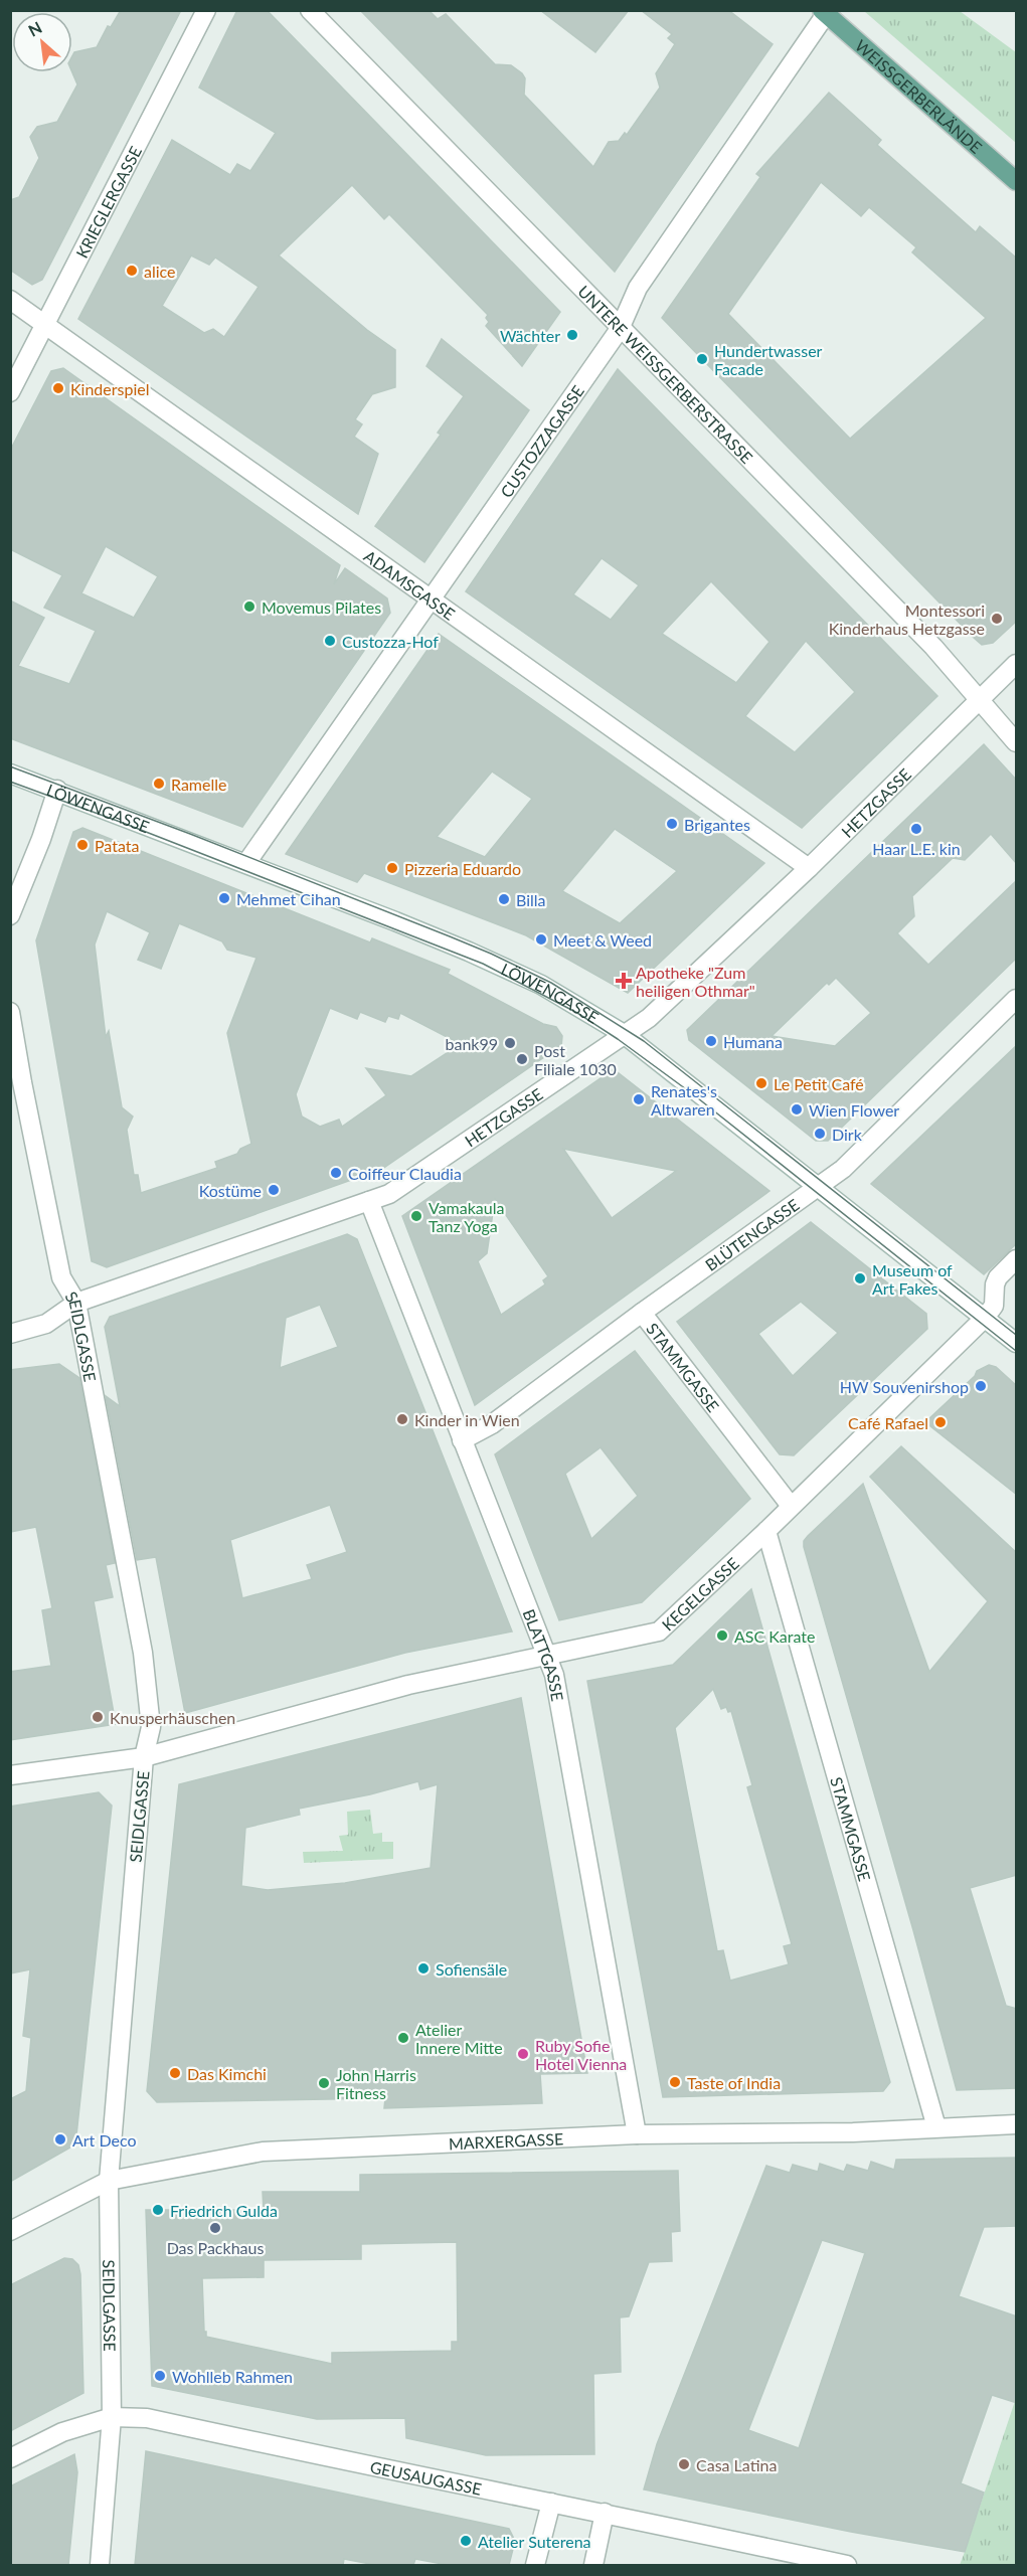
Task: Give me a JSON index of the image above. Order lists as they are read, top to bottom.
{
  "streets": {
    "main road": ["WEISSGERBERLÄNDE"],
    "street": [
      "KRIEGLERGASSE",
      "UNTERE WEISSGERBERSTRASSE",
      "CUSTOZZAGASSE",
      "ADAMSGASSE",
      "HETZGASSE",
      "LÖWENGASSE",
      "BLÜTENGASSE",
      "SEIDLGASSE",
      "STAMMGASSE",
      "KEGELGASSE",
      "BLATTGASSE",
      "MARXERGASSE",
      "GEUSAUGASSE"
    ]
  },
  "crossings": [
    ["WEISSGERBERLÄNDE", "CUSTOZZAGASSE"],
    ["KRIEGLERGASSE", "ADAMSGASSE"],
    ["UNTERE WEISSGERBERSTRASSE", "CUSTOZZAGASSE"],
    ["UNTERE WEISSGERBERSTRASSE", "HETZGASSE"],
    ["CUSTOZZAGASSE", "ADAMSGASSE"],
    ["CUSTOZZAGASSE", "LÖWENGASSE"],
    ["ADAMSGASSE", "HETZGASSE"],
    ["HETZGASSE", "LÖWENGASSE"],
    ["HETZGASSE", "SEIDLGASSE"],
    ["HETZGASSE", "BLATTGASSE"],
    ["LÖWENGASSE", "BLÜTENGASSE"],
    ["LÖWENGASSE", "KEGELGASSE"],
    ["BLÜTENGASSE", "STAMMGASSE"],
    ["BLÜTENGASSE", "BLATTGASSE"],
    ["SEIDLGASSE", "KEGELGASSE"],
    ["SEIDLGASSE", "MARXERGASSE"],
    ["SEIDLGASSE", "GEUSAUGASSE"],
    ["STAMMGASSE", "KEGELGASSE"],
    ["STAMMGASSE", "MARXERGASSE"],
    ["KEGELGASSE", "BLATTGASSE"],
    ["BLATTGASSE", "MARXERGASSE"]
  ],
  "places": {
    "other": [
      "alice",
      "Wächter",
      "Hundertwasser Facade",
      "Kinderspiel",
      "Movemus Pilates",
      "Montessori Kinderhaus Hetzgasse",
      "Custozza-Hof",
      "Ramelle",
      "Brigantes",
      "Haar L.E. kin",
      "Patata",
      "Pizzeria Eduardo",
      "Mehmet Cihan",
      "Billa",
      "Meet & Weed",
      "Humana",
      "bank99",
      "Post Filiale 1030",
      "Le Petit Café",
      "Renates's Altwaren",
      "Wien Flower",
      "Dirk",
      "Coiffeur Claudia",
      "Kostüme",
      "Vamakaula Tanz Yoga",
      "Museum of Art Fakes",
      "HW Souvenirshop",
      "Kinder in Wien",
      "Café Rafael",
      "ASC Karate",
      "Knusperhäuschen",
      "Sofiensäle",
      "Atelier Innere Mitte",
      "Ruby Sofie Hotel Vienna",
      "Das Kimchi",
      "Taste of India",
      "John Harris Fitness",
      "Art Deco",
      "Friedrich Gulda",
      "Das Packhaus",
      "Wohlleb Rahmen",
      "Casa Latina",
      "Atelier Suterena"
    ],
    "health": ["Apotheke \"Zum heiligen Othmar\""]
  },
  "north": "top left"
}
